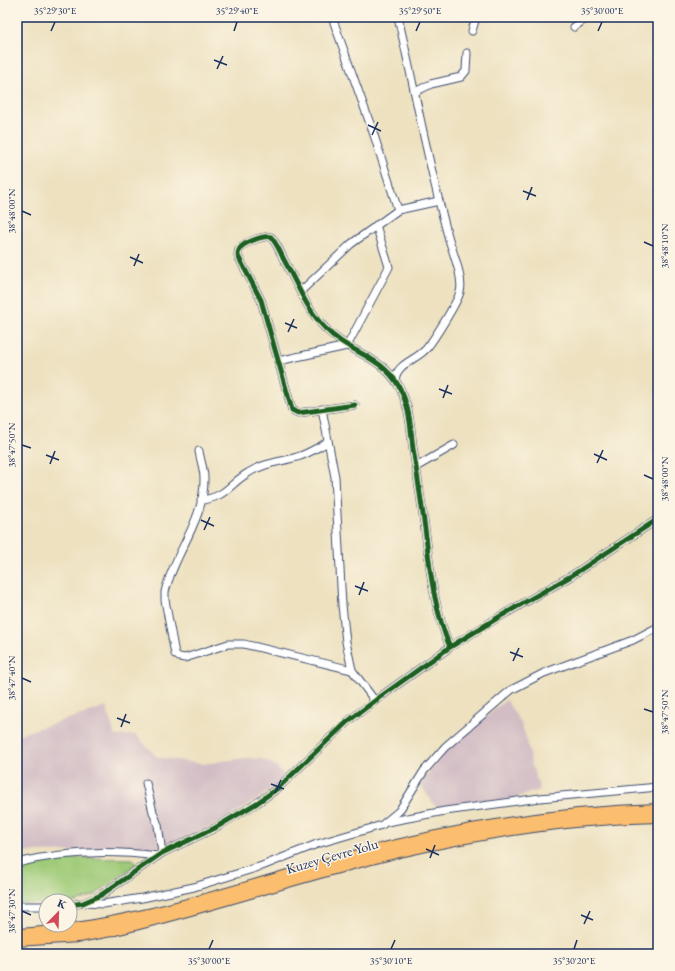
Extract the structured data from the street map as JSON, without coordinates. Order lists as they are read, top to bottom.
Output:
{
  "streets": {
    "highway": ["Kuzey Çevre Yolu"]
  },
  "north": "top right",
  "coordinates": [
    "35°29'30\"E",
    "35°29'40\"E",
    "35°29'50\"E",
    "35°30'00\"E",
    "38°48'00\"N",
    "38°48'10\"N",
    "38°47'50\"N",
    "38°47'40\"N",
    "38°47'30\"N",
    "35°30'10\"E",
    "35°30'20\"E"
  ]
}
